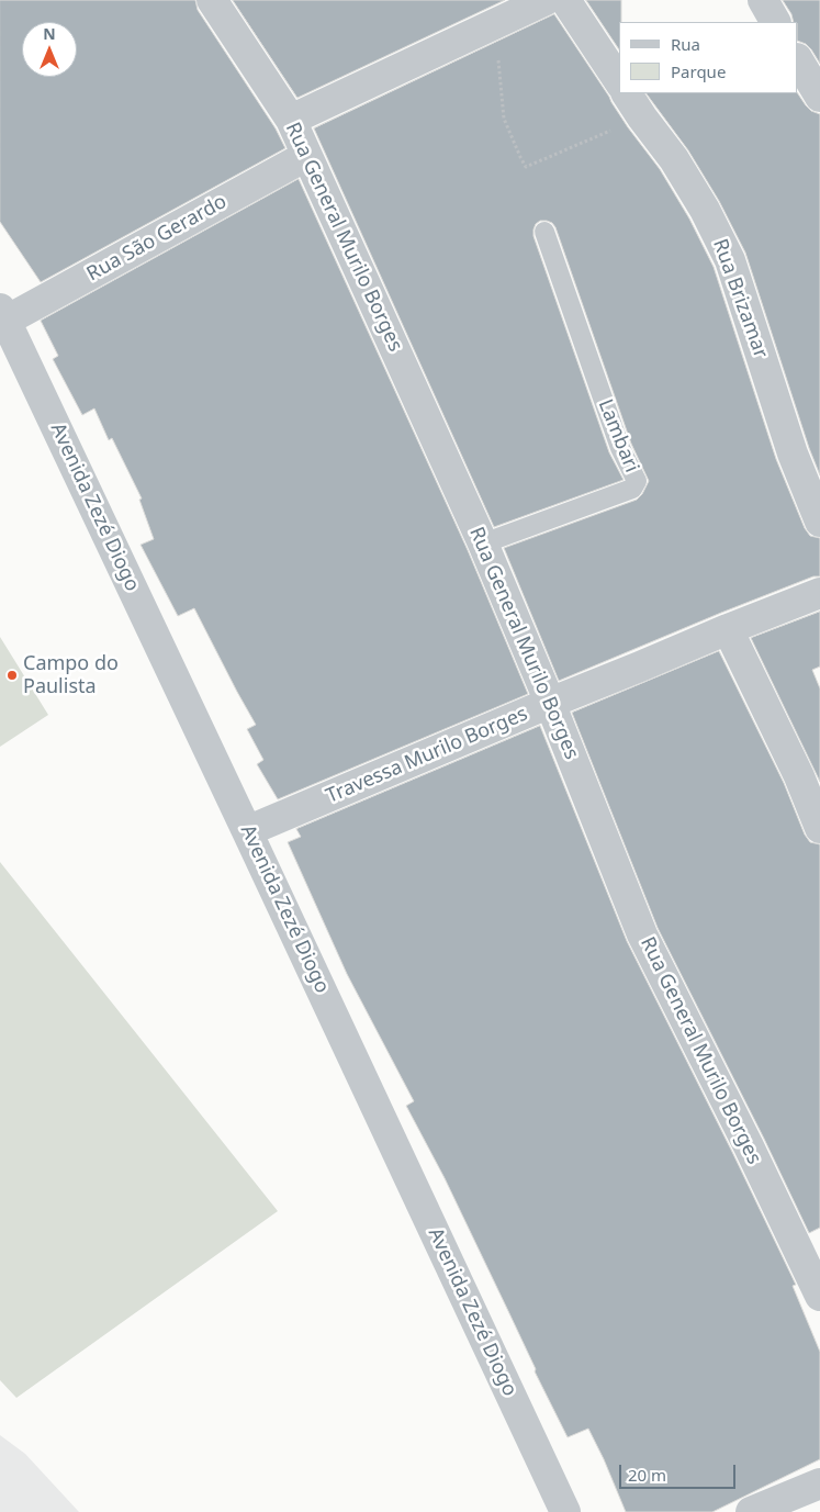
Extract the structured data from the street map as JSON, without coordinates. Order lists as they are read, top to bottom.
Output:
{
  "streets": {
    "street": [
      "Rua General Murilo Borges",
      "Rua São Gerardo",
      "Rua Brizamar",
      "Avenida Zezé Diogo",
      "Travessa Murilo Borges"
    ],
    "lane": ["Lambari"]
  },
  "crossings": [
    ["Rua General Murilo Borges", "Rua São Gerardo"],
    ["Rua General Murilo Borges", "Lambari"],
    ["Rua General Murilo Borges", "Travessa Murilo Borges"],
    ["Rua São Gerardo", "Avenida Zezé Diogo"],
    ["Avenida Zezé Diogo", "Travessa Murilo Borges"]
  ],
  "places": ["Campo do Paulista"],
  "legend": ["Rua", "Parque"],
  "scale_bar": "20 m",
  "north": "top"
}
